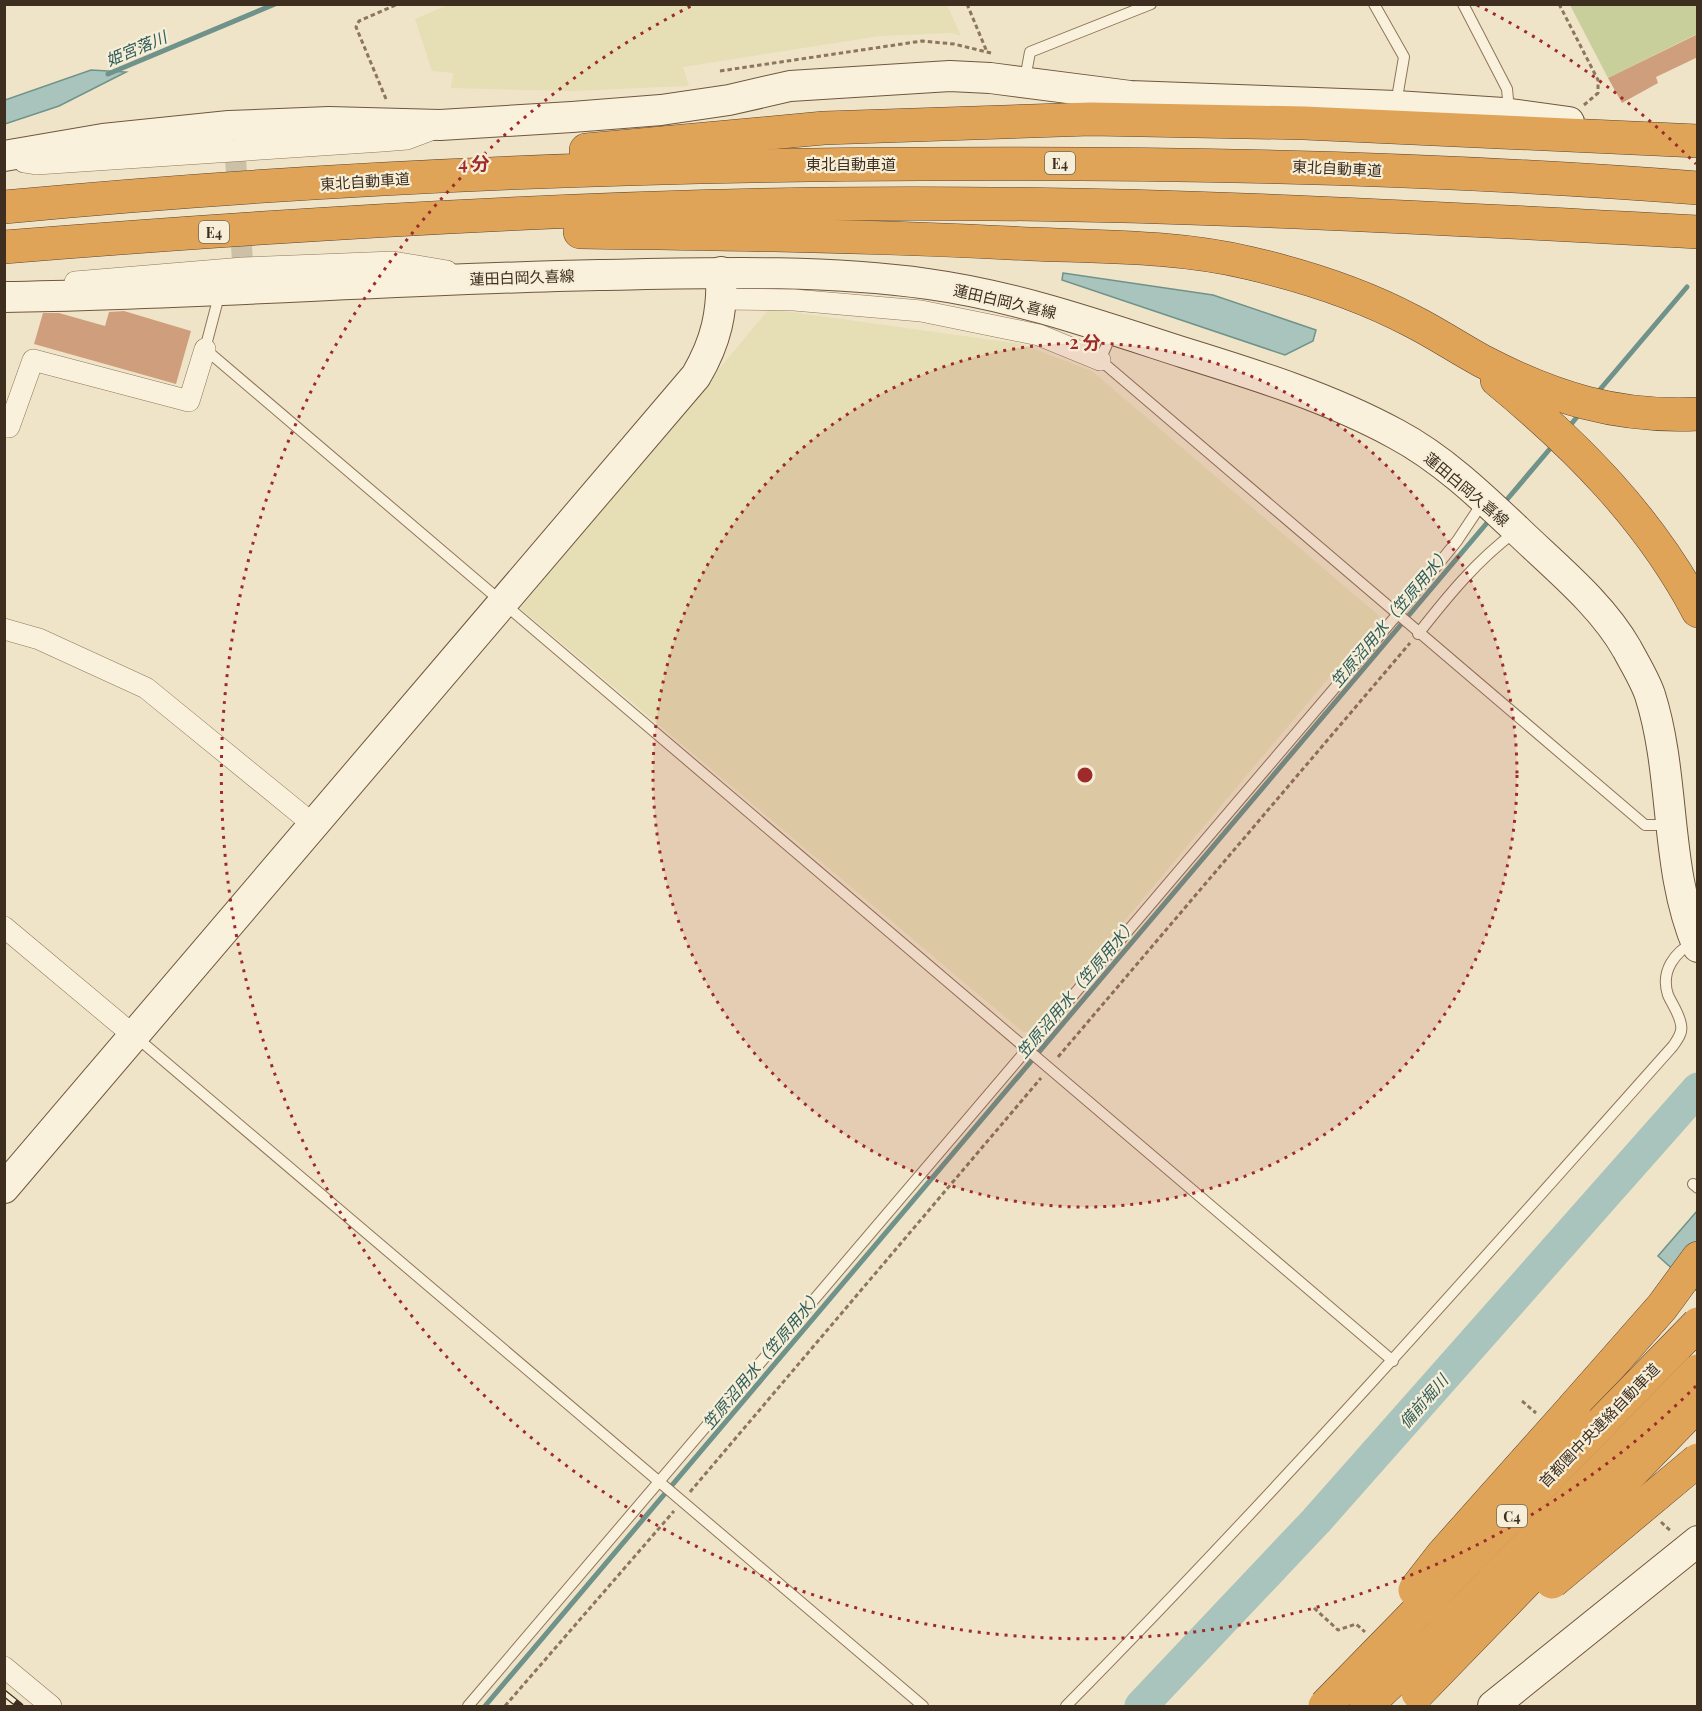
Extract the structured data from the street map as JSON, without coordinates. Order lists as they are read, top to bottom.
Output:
{
  "streets": {
    "highway": [
      "E4",
      "東北自動車道",
      "首都圏中央連絡自動車道",
      "C4"
    ],
    "street": ["蓮田白岡久喜線"]
  },
  "water": ["姫宮落川", "笠原沼用水（笠原用水）", "備前堀川"],
  "rings": ["4 分", "2 分"]
}
